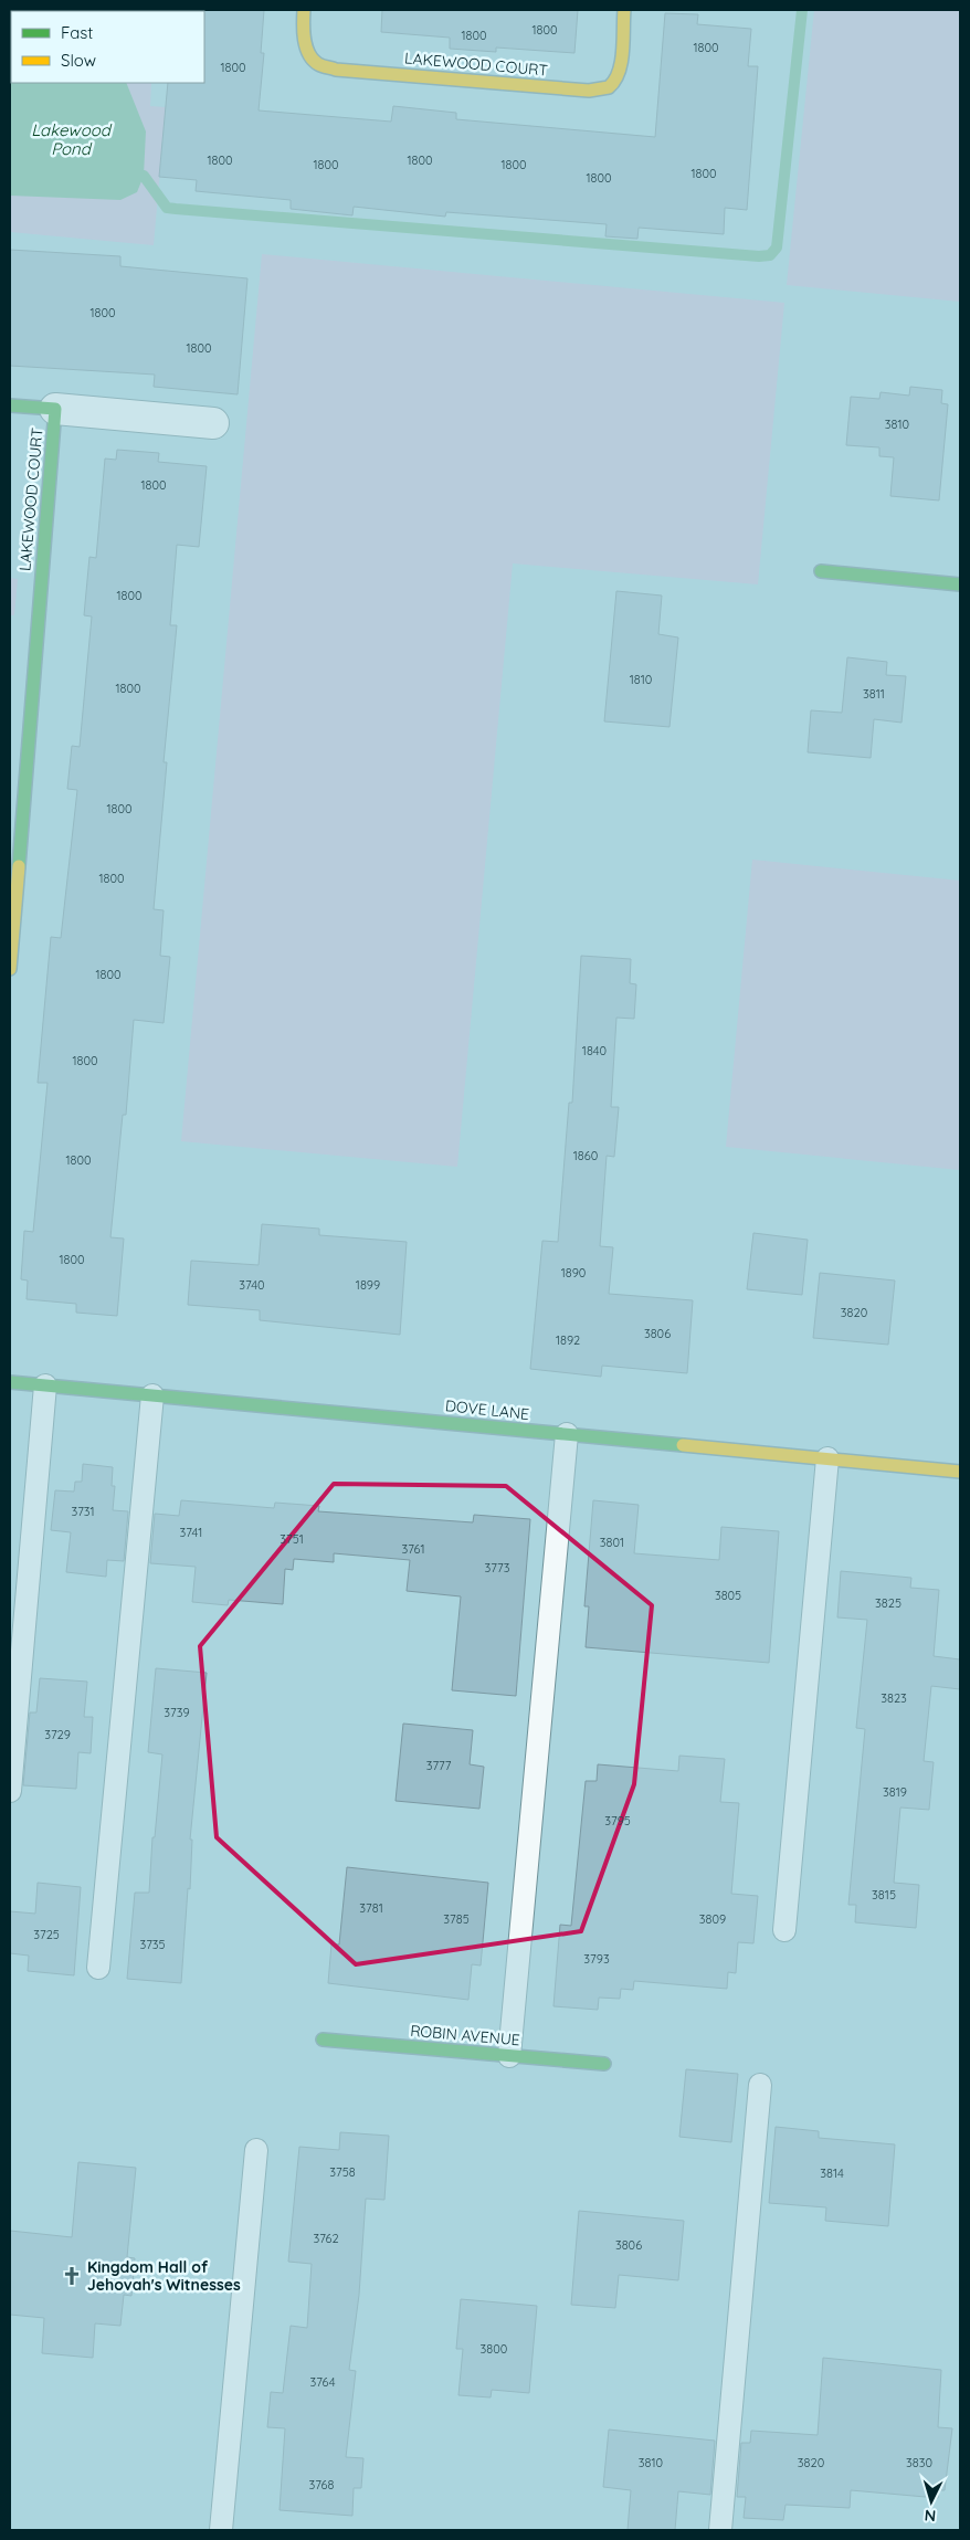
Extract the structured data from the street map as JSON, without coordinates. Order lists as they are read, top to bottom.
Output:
{
  "streets": {
    "street": ["LAKEWOOD COURT", "DOVE LANE", "ROBIN AVENUE"]
  },
  "water": ["Lakewood Pond"],
  "places": {
    "church": ["Kingdom Hall of Jehovah's Witnesses"]
  },
  "house_numbers": [
    "1800",
    "1800",
    "1800",
    "1800",
    "1800",
    "1800",
    "1800",
    "1800",
    "1800",
    "1800",
    "1800",
    "1800",
    "3810",
    "1800",
    "1800",
    "1810",
    "1800",
    "3811",
    "1800",
    "1800",
    "1800",
    "1840",
    "1800",
    "1860",
    "1800",
    "1800",
    "1890",
    "3740",
    "1899",
    "3820",
    "3806",
    "1892",
    "3731",
    "3741",
    "3751",
    "3801",
    "3761",
    "3773",
    "3805",
    "3825",
    "3823",
    "3739",
    "3729",
    "3777",
    "3819",
    "3795",
    "3815",
    "3781",
    "3785",
    "3809",
    "3725",
    "3735",
    "3793",
    "3758",
    "3814",
    "3762",
    "3806",
    "3800",
    "3764",
    "3810",
    "3820",
    "3830",
    "3768"
  ],
  "legend": ["Fast", "Slow"],
  "north": "bottom"
}
